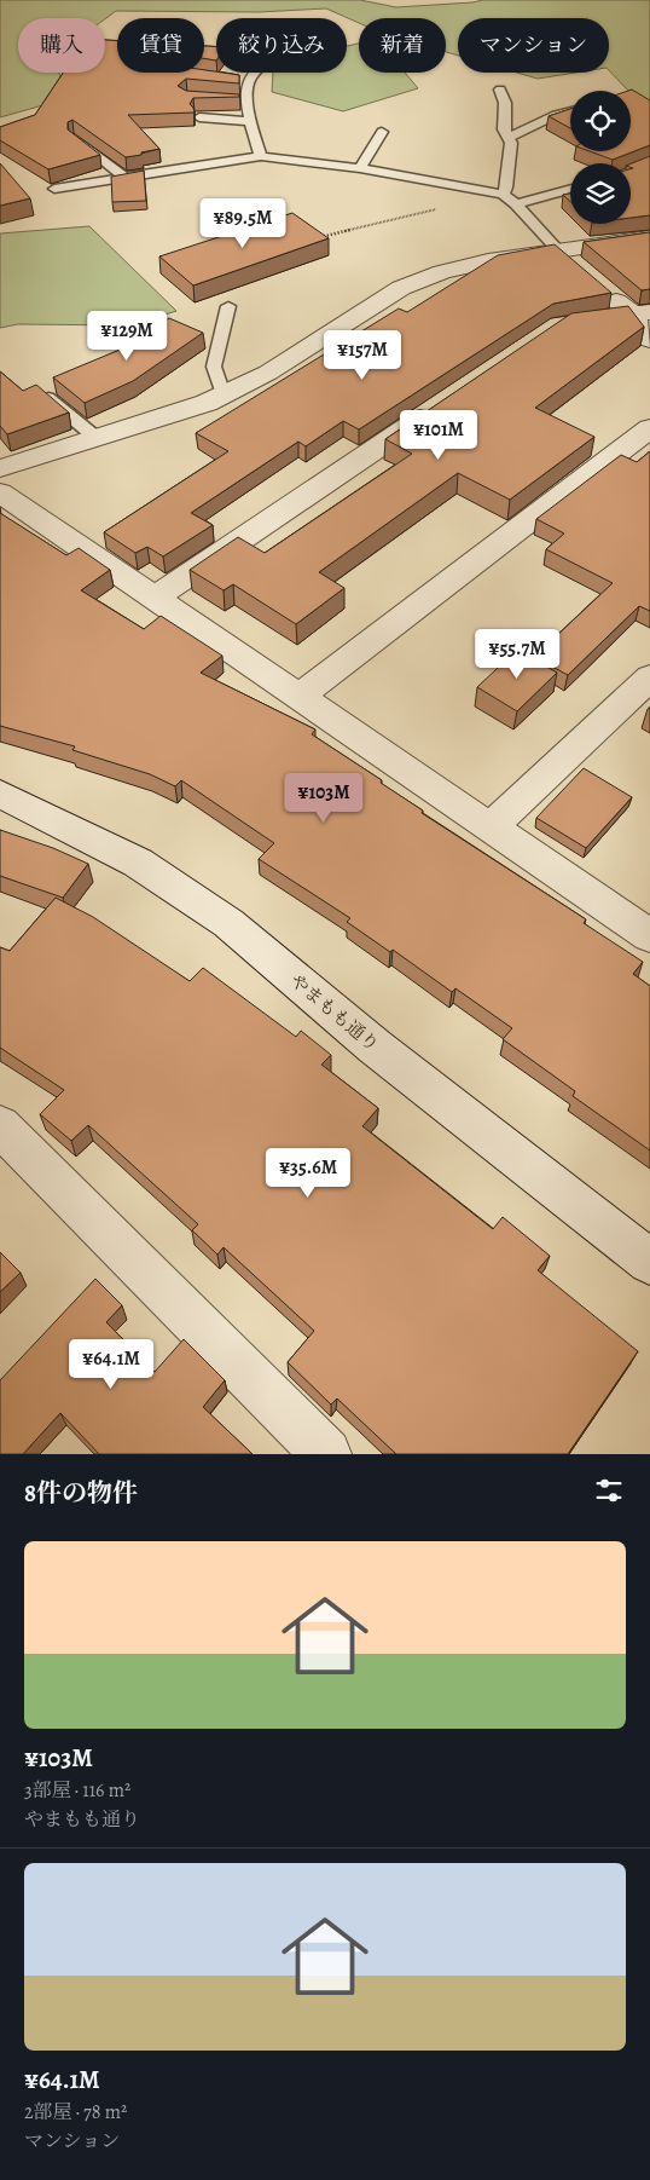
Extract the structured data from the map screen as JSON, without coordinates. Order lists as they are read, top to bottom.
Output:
{
  "streets": {
    "street": ["やまもも通り"]
  },
  "page": {
    "chip": [
      "購入",
      "賃貸",
      "絞り込み",
      "新着",
      "マンション"
    ],
    "price": [
      "¥89.5M",
      "¥129M",
      "¥157M",
      "¥101M",
      "¥55.7M",
      "¥103M",
      "¥35.6M",
      "¥64.1M"
    ],
    "heading": "8件の物件",
    "list": [
      {
        "name": "¥103M",
        "note": "3部屋 · 116 m² · やまもも通り"
      },
      {
        "name": "¥64.1M",
        "note": "2部屋 · 78 m² · マンション"
      }
    ]
  }
}
